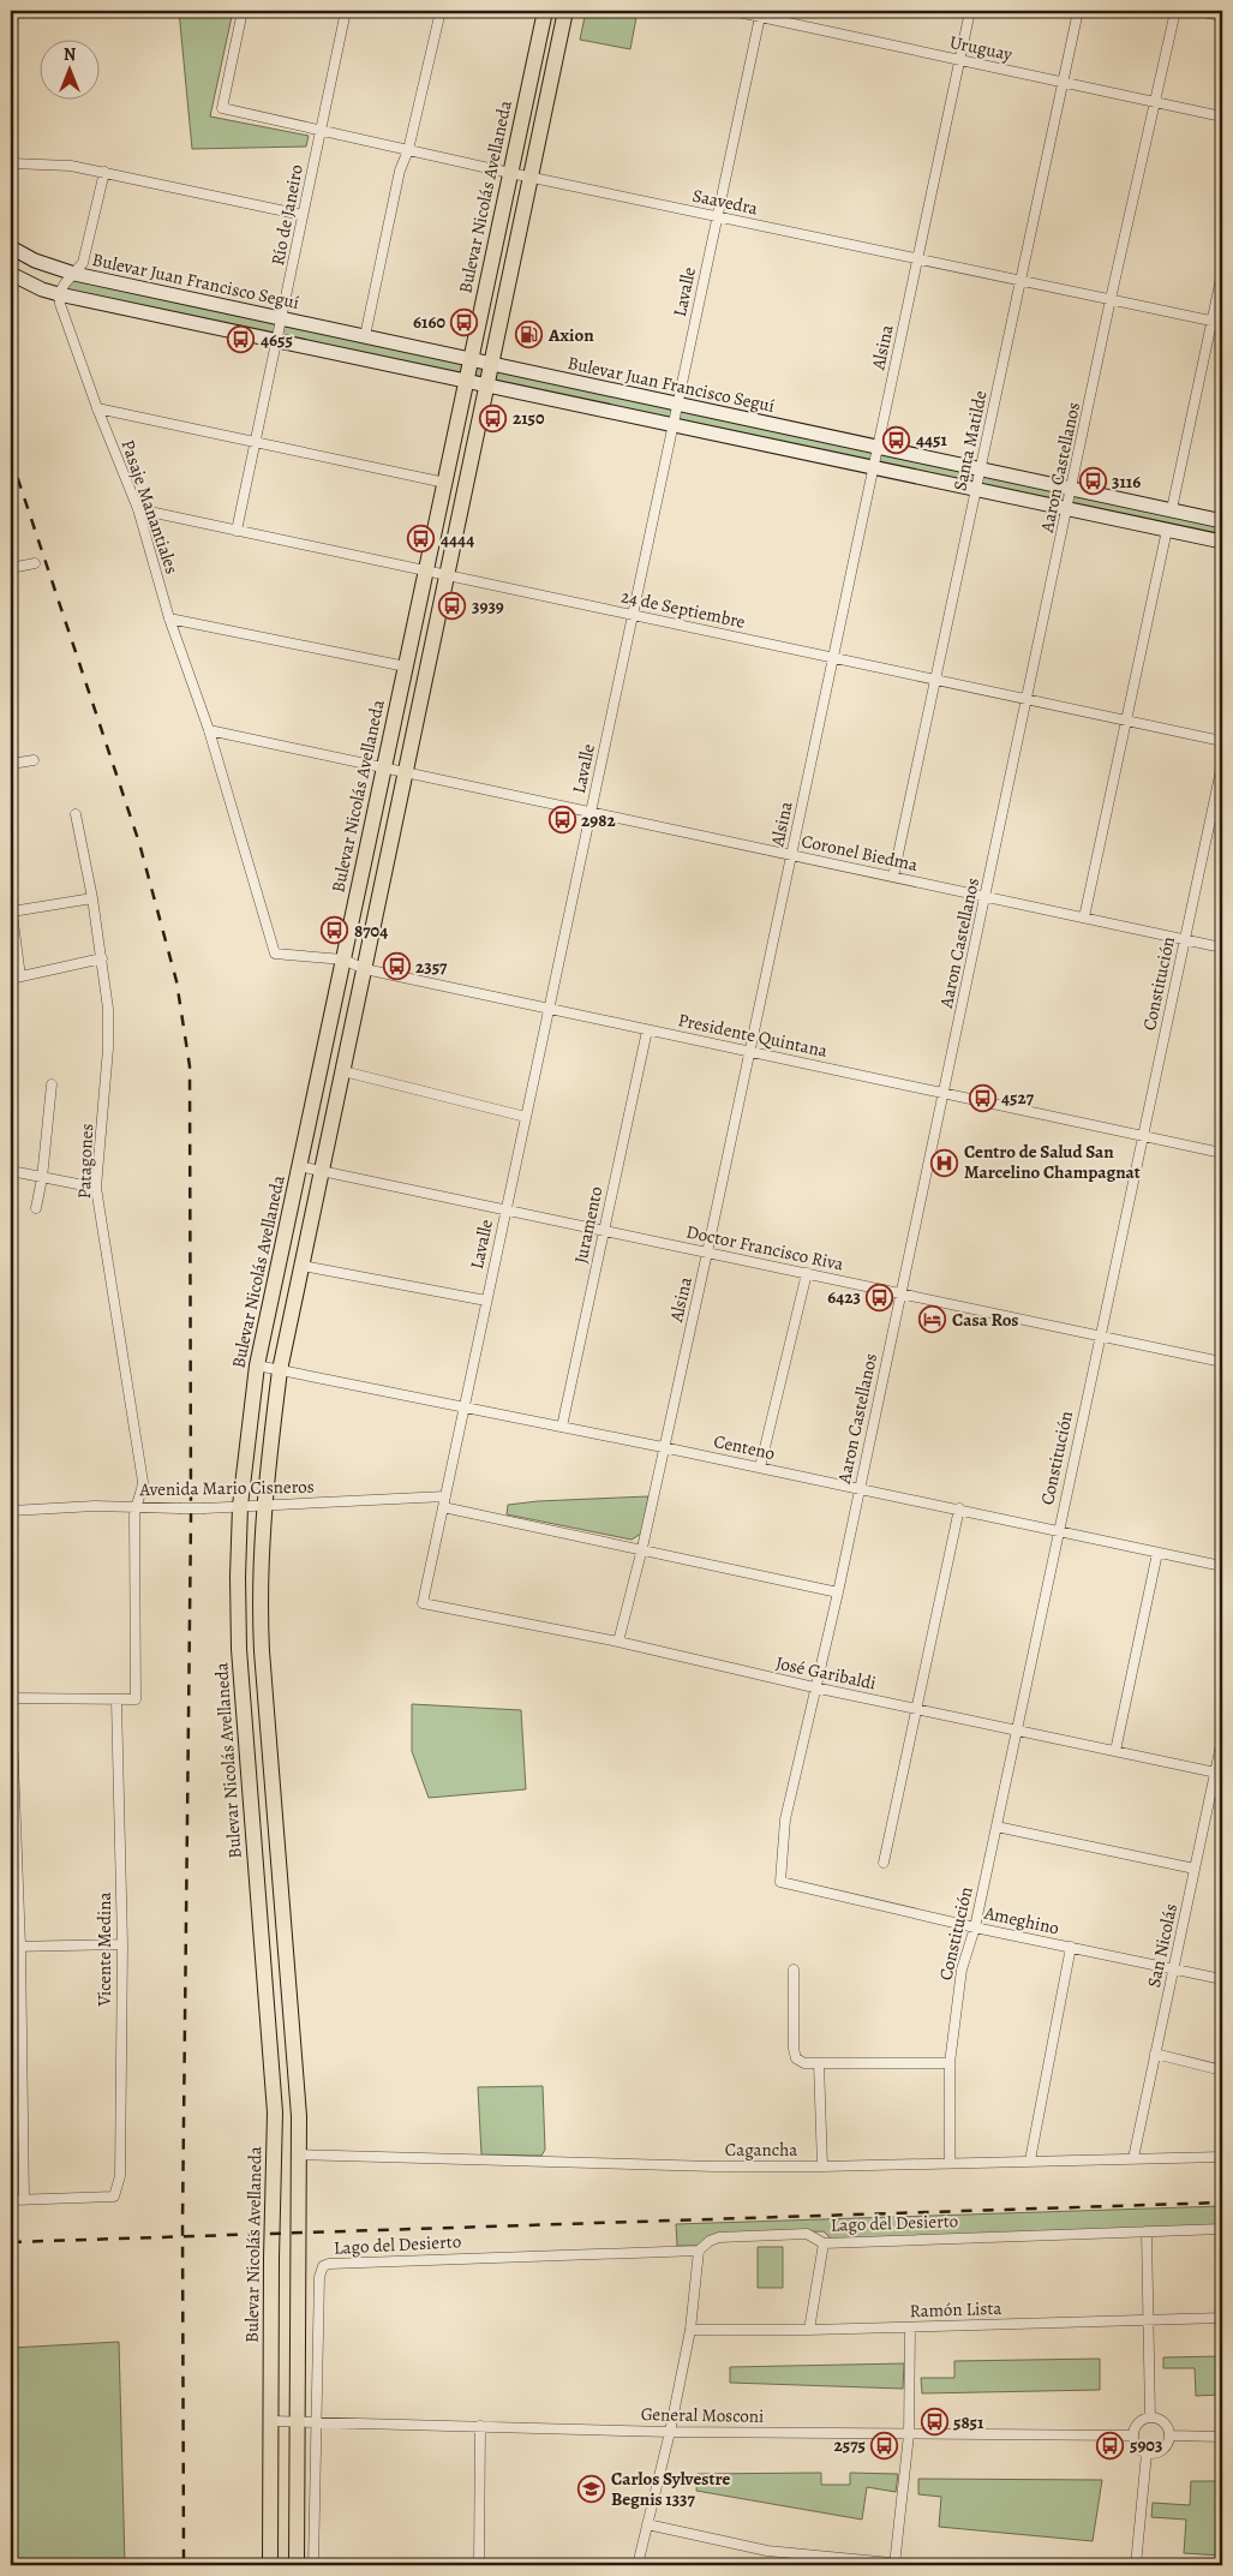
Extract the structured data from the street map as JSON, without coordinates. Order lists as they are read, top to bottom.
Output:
{
  "streets": {
    "main road": ["Bulevar Nicolás Avellaneda", "Bulevar Juan Francisco Seguí"],
    "street": [
      "Uruguay",
      "Saavedra",
      "Río de Janeiro",
      "Lavalle",
      "Alsina",
      "Santa Matilde",
      "Aaron Castellanos",
      "Pasaje Manantiales",
      "24 de Septiembre",
      "Coronel Biedma",
      "Constitución",
      "Presidente Quintana",
      "Patagones",
      "Juramento",
      "Doctor Francisco Riva",
      "Centeno",
      "Avenida Mario Cisneros",
      "José Garibaldi",
      "Ameghino",
      "San Nicolás",
      "Vicente Medina",
      "Cagancha",
      "Lago del Desierto",
      "Ramón Lista",
      "General Mosconi"
    ]
  },
  "crossings": [
    ["Uruguay", "Lavalle"],
    ["Uruguay", "Alsina"],
    ["Uruguay", "Santa Matilde"],
    ["Uruguay", "Aaron Castellanos"],
    ["Bulevar Nicolás Avellaneda", "Saavedra"],
    ["Bulevar Nicolás Avellaneda", "Bulevar Juan Francisco Seguí"],
    ["Bulevar Nicolás Avellaneda", "24 de Septiembre"],
    ["Bulevar Nicolás Avellaneda", "Coronel Biedma"],
    ["Bulevar Nicolás Avellaneda", "Presidente Quintana"],
    ["Bulevar Nicolás Avellaneda", "Doctor Francisco Riva"],
    ["Bulevar Nicolás Avellaneda", "Centeno"],
    ["Bulevar Nicolás Avellaneda", "Avenida Mario Cisneros"],
    ["Bulevar Nicolás Avellaneda", "General Mosconi"],
    ["Saavedra", "Río de Janeiro"],
    ["Saavedra", "Lavalle"],
    ["Saavedra", "Alsina"],
    ["Saavedra", "Santa Matilde"],
    ["Saavedra", "Aaron Castellanos"],
    ["Río de Janeiro", "Bulevar Juan Francisco Seguí"],
    ["Río de Janeiro", "24 de Septiembre"],
    ["Bulevar Juan Francisco Seguí", "Lavalle"],
    ["Bulevar Juan Francisco Seguí", "Alsina"],
    ["Bulevar Juan Francisco Seguí", "Santa Matilde"],
    ["Bulevar Juan Francisco Seguí", "Aaron Castellanos"],
    ["Lavalle", "24 de Septiembre"],
    ["Lavalle", "Coronel Biedma"],
    ["Lavalle", "Presidente Quintana"],
    ["Lavalle", "Doctor Francisco Riva"],
    ["Lavalle", "Centeno"],
    ["Lavalle", "Avenida Mario Cisneros"],
    ["Lavalle", "José Garibaldi"],
    ["Alsina", "24 de Septiembre"],
    ["Alsina", "Coronel Biedma"],
    ["Alsina", "Presidente Quintana"],
    ["Alsina", "Doctor Francisco Riva"],
    ["Alsina", "Centeno"],
    ["Alsina", "José Garibaldi"],
    ["Santa Matilde", "24 de Septiembre"],
    ["Santa Matilde", "Coronel Biedma"],
    ["Aaron Castellanos", "24 de Septiembre"],
    ["Aaron Castellanos", "Coronel Biedma"],
    ["Aaron Castellanos", "Presidente Quintana"],
    ["Aaron Castellanos", "Doctor Francisco Riva"],
    ["Aaron Castellanos", "Centeno"],
    ["Aaron Castellanos", "José Garibaldi"],
    ["Aaron Castellanos", "Ameghino"],
    ["Pasaje Manantiales", "24 de Septiembre"],
    ["Pasaje Manantiales", "Coronel Biedma"],
    ["Pasaje Manantiales", "Presidente Quintana"],
    ["Coronel Biedma", "Constitución"],
    ["Constitución", "Presidente Quintana"],
    ["Constitución", "Doctor Francisco Riva"],
    ["Constitución", "Centeno"],
    ["Constitución", "José Garibaldi"],
    ["Constitución", "Ameghino"],
    ["Constitución", "Cagancha"],
    ["Presidente Quintana", "Juramento"],
    ["Patagones", "Avenida Mario Cisneros"],
    ["Juramento", "Doctor Francisco Riva"],
    ["Juramento", "Centeno"],
    ["José Garibaldi", "San Nicolás"],
    ["Ameghino", "San Nicolás"],
    ["San Nicolás", "Cagancha"],
    ["Lago del Desierto", "General Mosconi"]
  ],
  "places": {
    "bus stop": [
      "6160",
      "4655",
      "2150",
      "4451",
      "3116",
      "4444",
      "3939",
      "2982",
      "8704",
      "2357",
      "4527",
      "6423",
      "5851",
      "2575",
      "5903"
    ],
    "fuel station": ["Axion"],
    "hospital": ["Centro de Salud San Marcelino Champagnat"],
    "hotel": ["Casa Ros"],
    "school or university": ["Carlos Sylvestre Begnis 1337"]
  },
  "north": "top"
}
